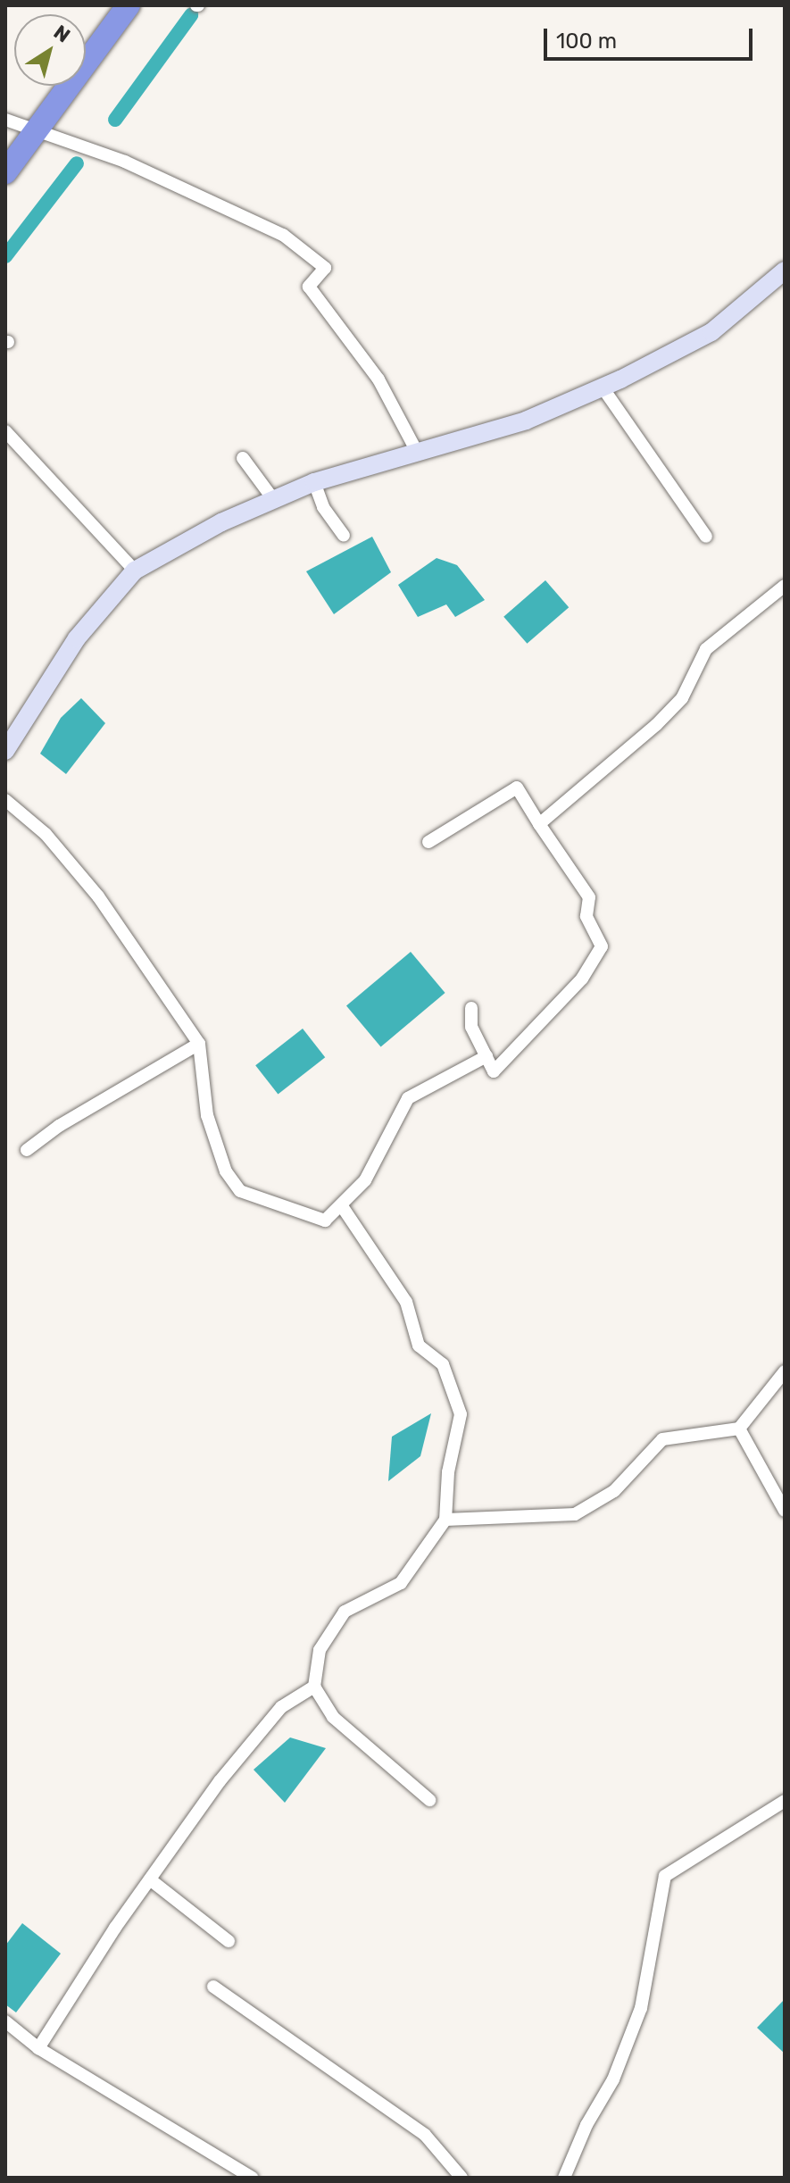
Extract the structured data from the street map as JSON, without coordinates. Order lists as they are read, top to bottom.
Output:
{
  "scale_bar": "100 m",
  "north": "top right"
}
